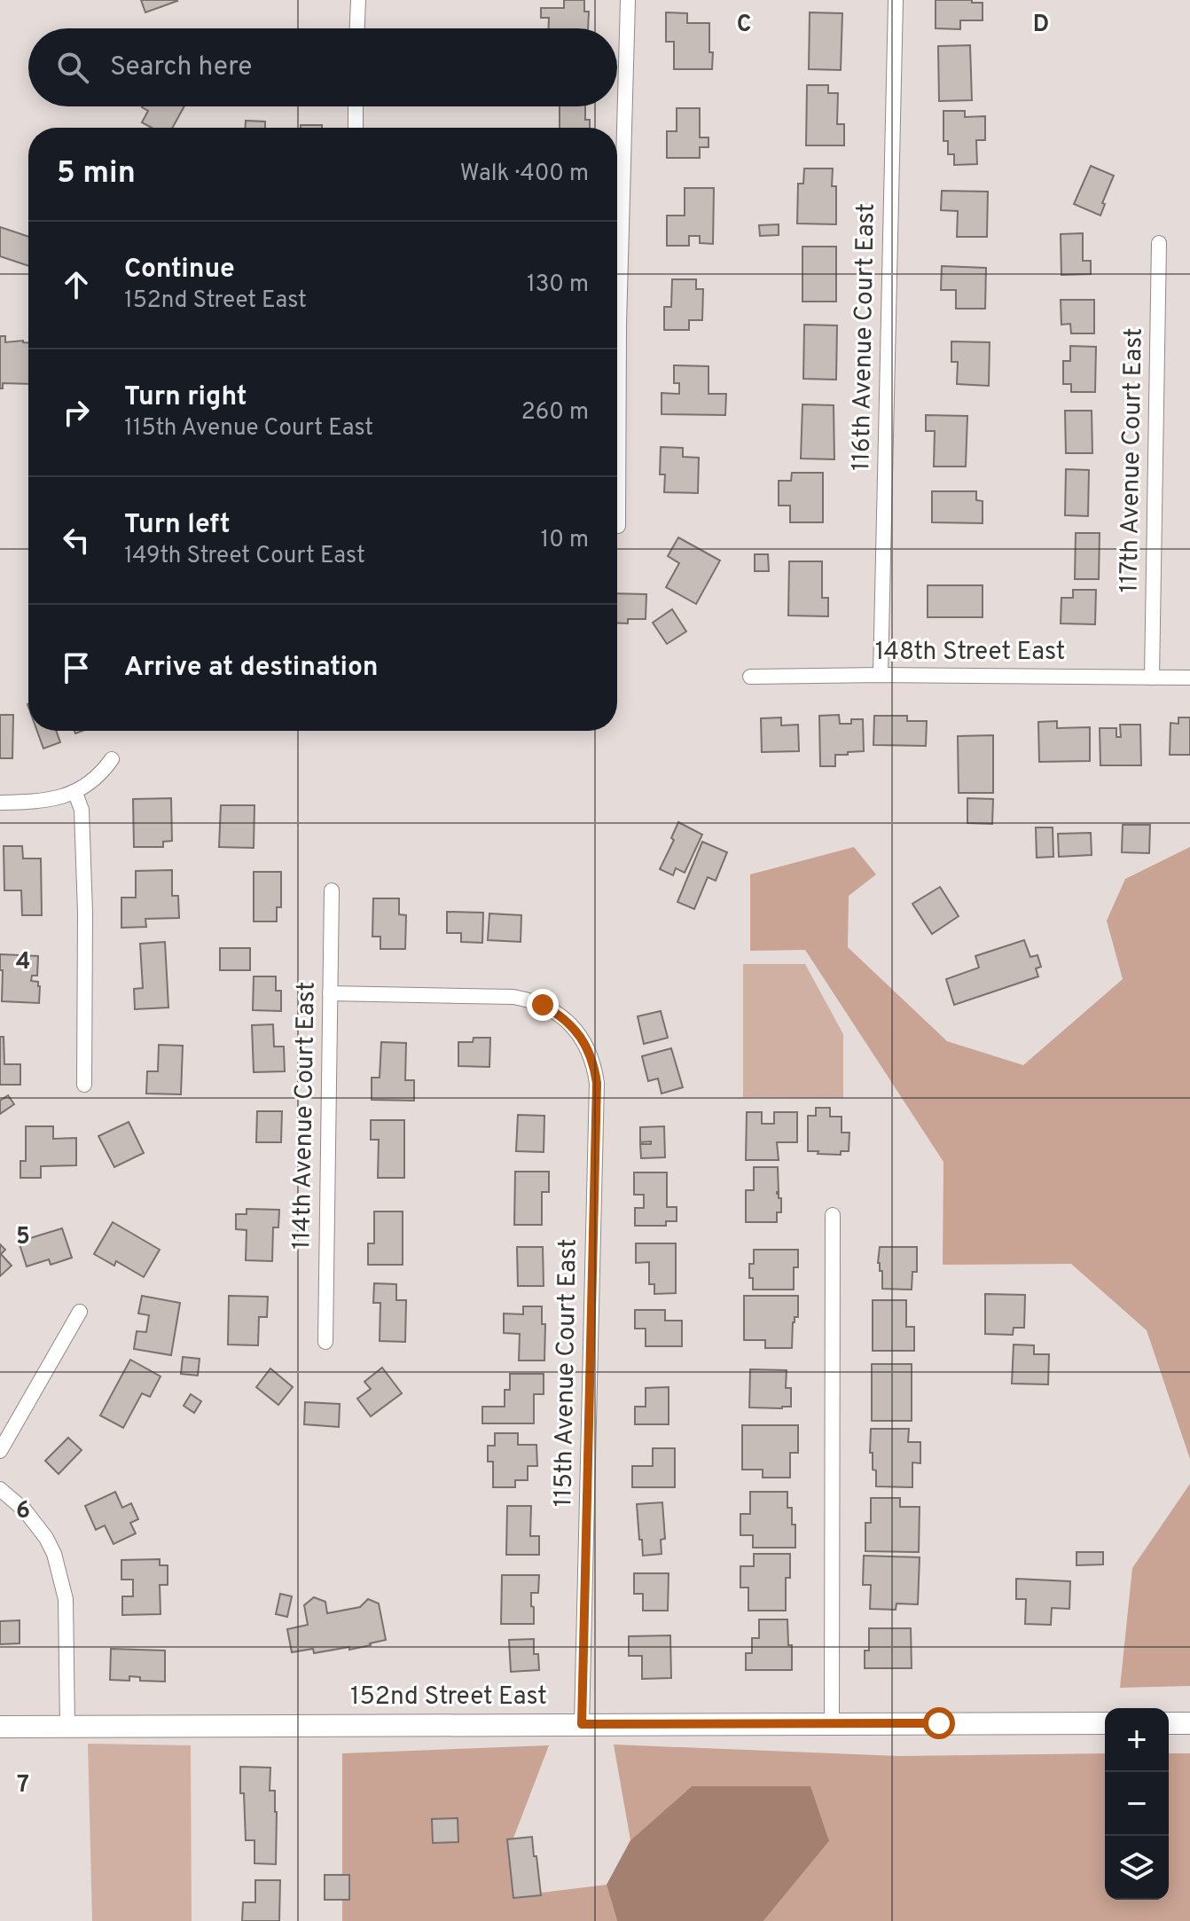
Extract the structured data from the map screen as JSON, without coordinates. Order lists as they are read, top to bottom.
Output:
{
  "streets": {
    "main road": ["152nd Street East"],
    "street": [
      "116th Avenue Court East",
      "117th Avenue Court East",
      "148th Street East",
      "114th Avenue Court East",
      "115th Avenue Court East"
    ]
  },
  "crossings": [
    ["116th Avenue Court East", "148th Street East"],
    ["117th Avenue Court East", "148th Street East"],
    ["114th Avenue Court East", "115th Avenue Court East"],
    ["115th Avenue Court East", "152nd Street East"]
  ],
  "page": {
    "search": "Search here",
    "heading": ["5 min", "Walk · 400 m"],
    "list": [
      ["Continue", "152nd Street East", "130 m"],
      ["Turn right", "115th Avenue Court East", "260 m"],
      ["Turn left", "149th Street Court East", "10 m"],
      "Arrive at destination"
    ],
    "map_buttons": ["+", "−"]
  },
  "grid": {
    "columns": ["C", "D"],
    "rows": [
      "4",
      "5",
      "6",
      "7"
    ]
  }
}
